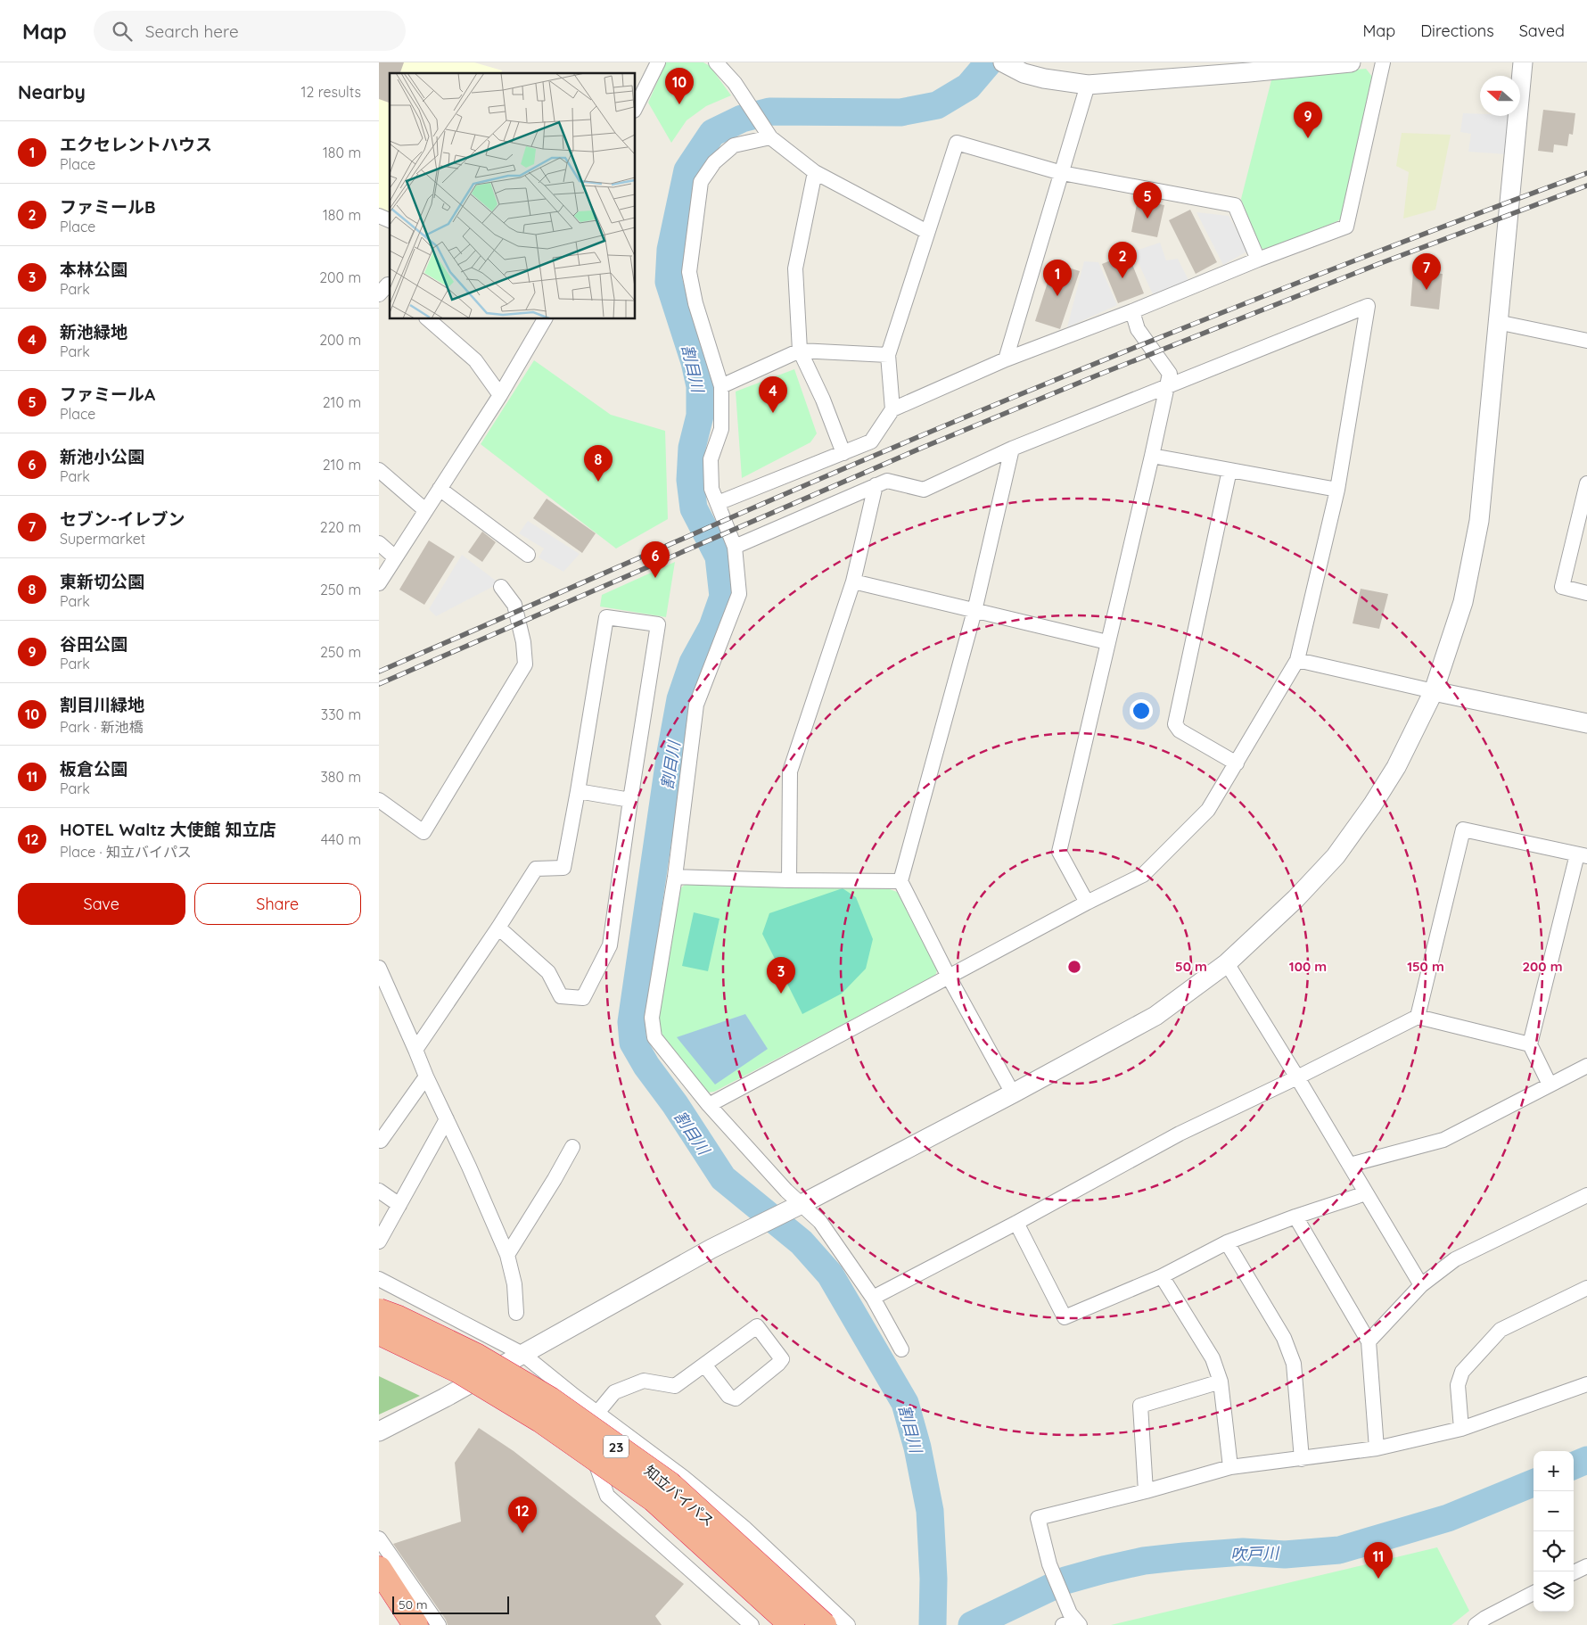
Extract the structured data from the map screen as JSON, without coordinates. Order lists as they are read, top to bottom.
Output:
{
  "streets": {
    "highway": ["23", "知立バイパス"]
  },
  "water": ["割目川", "吹戸川"],
  "scale_bar": "50 m",
  "north": "left",
  "page": {
    "header": "Map",
    "search": "Search here",
    "nav": ["Map", "Directions", "Saved"],
    "heading": ["Nearby", "12 results"],
    "pins": [
      "10",
      "9",
      "5",
      "2",
      "7",
      "1",
      "4",
      "8",
      "6",
      "3",
      "12",
      "11"
    ],
    "list": [
      {
        "mark": "1",
        "name": "エクセレントハウス",
        "note": "Place",
        "value": "180 m"
      },
      {
        "mark": "2",
        "name": "ファミールB",
        "note": "Place",
        "value": "180 m"
      },
      {
        "mark": "3",
        "name": "本林公園",
        "note": "Park",
        "value": "200 m"
      },
      {
        "mark": "4",
        "name": "新池緑地",
        "note": "Park",
        "value": "200 m"
      },
      {
        "mark": "5",
        "name": "ファミールA",
        "note": "Place",
        "value": "210 m"
      },
      {
        "mark": "6",
        "name": "新池小公園",
        "note": "Park",
        "value": "210 m"
      },
      {
        "mark": "7",
        "name": "セブン-イレブン",
        "note": "Supermarket",
        "value": "220 m"
      },
      {
        "mark": "8",
        "name": "東新切公園",
        "note": "Park",
        "value": "250 m"
      },
      {
        "mark": "9",
        "name": "谷田公園",
        "note": "Park",
        "value": "250 m"
      },
      {
        "mark": "10",
        "name": "割目川緑地",
        "note": "Park · 新池橋",
        "value": "330 m"
      },
      {
        "mark": "11",
        "name": "板倉公園",
        "note": "Park",
        "value": "380 m"
      },
      {
        "mark": "12",
        "name": "HOTEL Waltz 大使館 知立店",
        "note": "Place · 知立バイパス",
        "value": "440 m"
      }
    ],
    "buttons": ["Save", "Share"],
    "map_buttons": ["+", "−"],
    "scale": "50 m"
  },
  "rings": [
    "50 m",
    "100 m",
    "150 m",
    "200 m"
  ]
}
